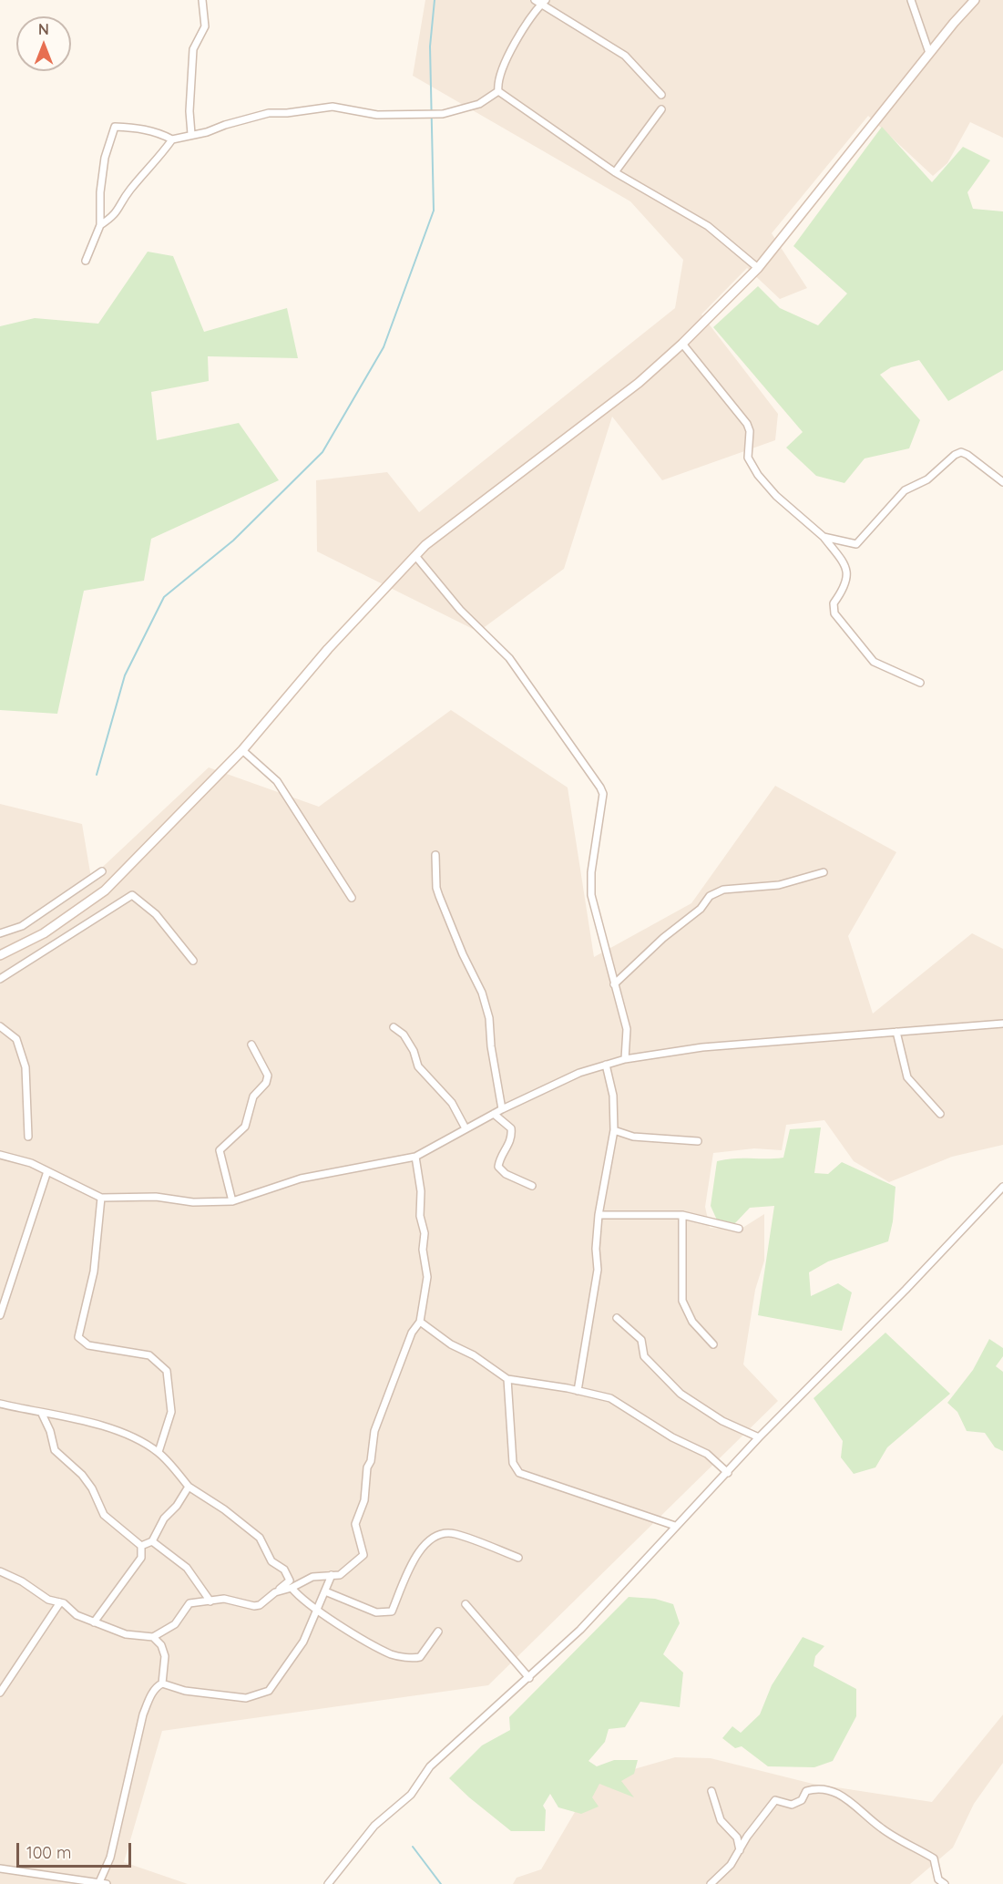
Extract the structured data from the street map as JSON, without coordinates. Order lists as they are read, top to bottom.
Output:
{
  "scale_bar": "100 m",
  "north": "top"
}
